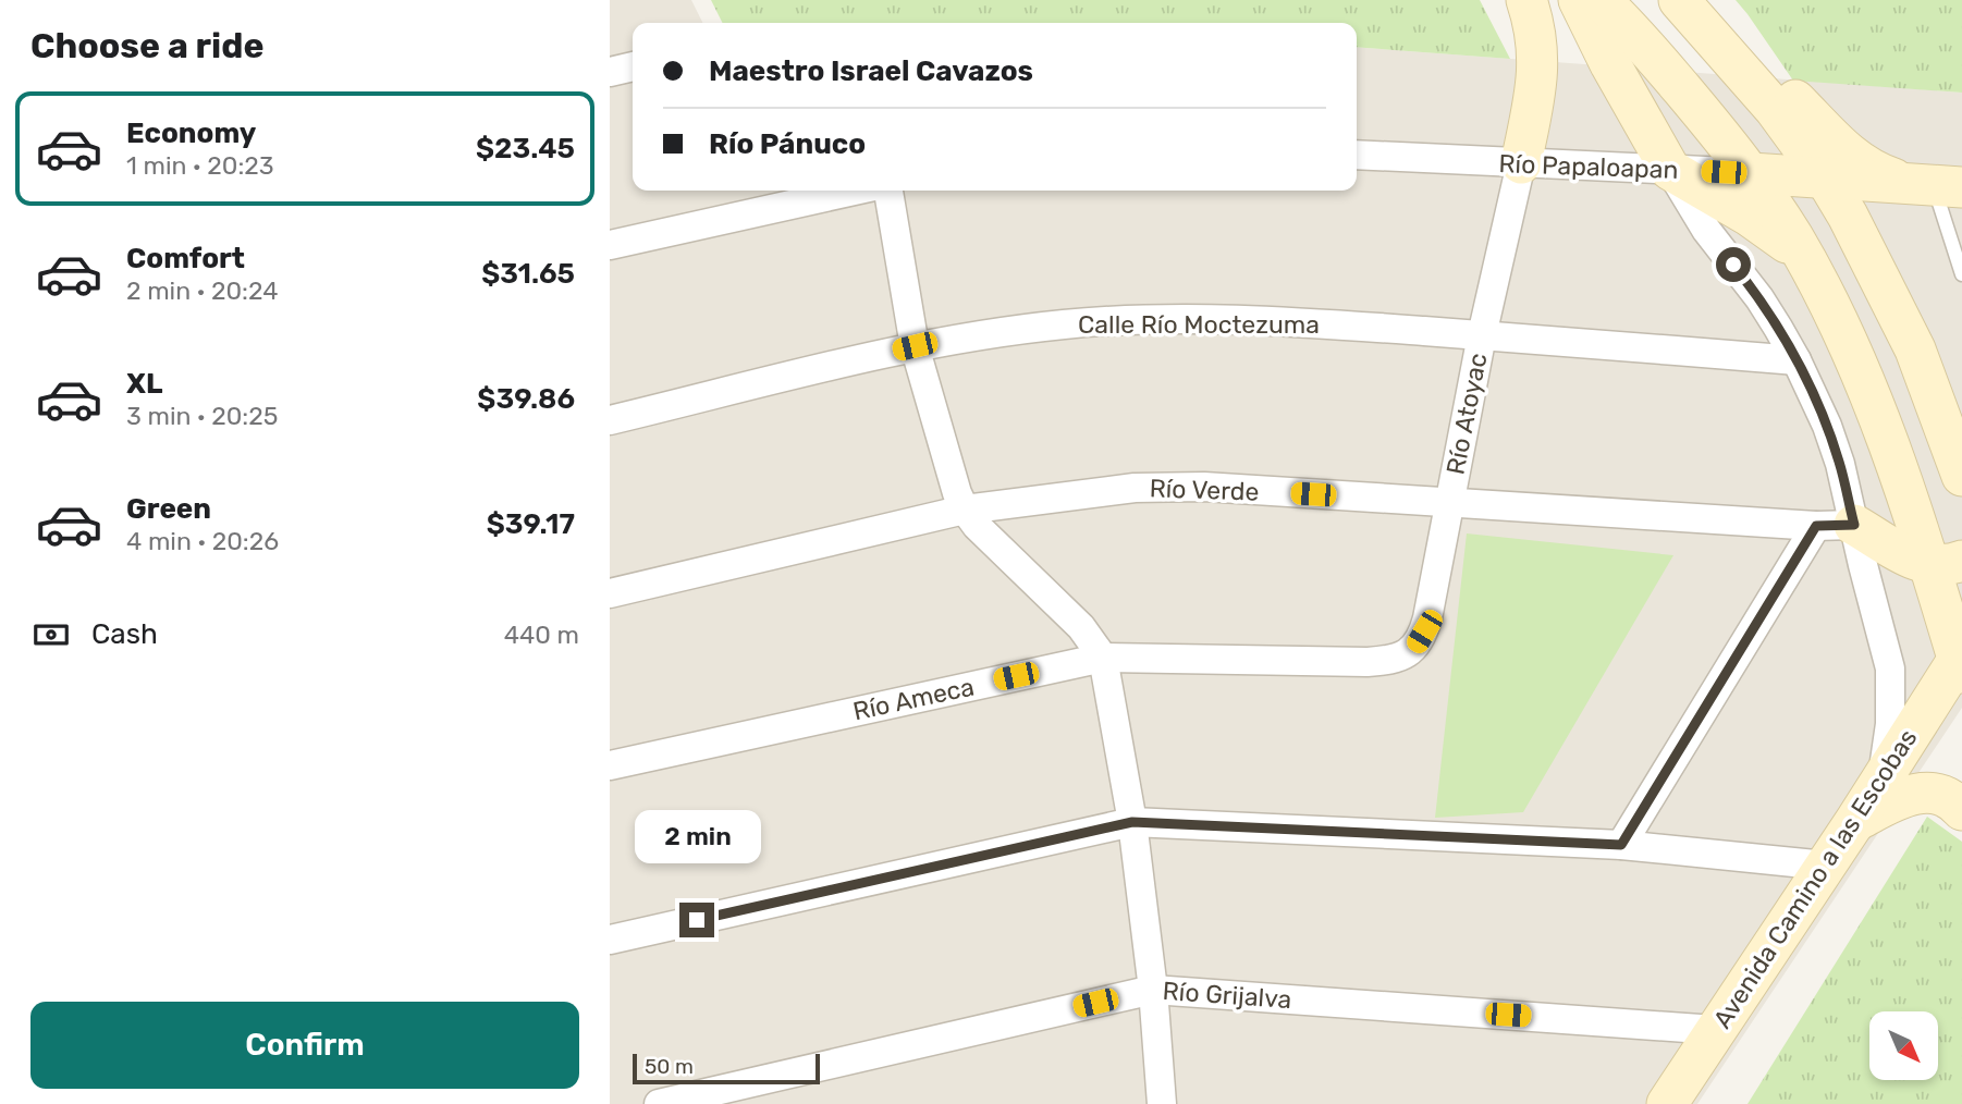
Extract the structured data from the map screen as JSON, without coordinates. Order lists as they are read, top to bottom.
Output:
{
  "streets": {
    "main road": ["Río Papaloapan", "Avenida Camino a las Escobas"],
    "street": [
      "Calle Río Moctezuma",
      "Río Atoyac",
      "Río Verde",
      "Río Ameca",
      "Río Grijalva"
    ]
  },
  "crossings": [
    ["Río Papaloapan", "Río Atoyac"],
    ["Calle Río Moctezuma", "Río Atoyac"],
    ["Río Atoyac", "Río Verde"],
    ["Río Atoyac", "Río Ameca"],
    ["Avenida Camino a las Escobas", "Río Grijalva"]
  ],
  "scale_bar": "50 m",
  "north": "bottom right",
  "page": {
    "heading": "Choose a ride",
    "banner": ["Maestro Israel Cavazos", "Río Pánuco"],
    "list": [
      {
        "name": "Economy",
        "note": "1 min · 20:23",
        "value": "$23.45"
      },
      {
        "name": "Comfort",
        "note": "2 min · 20:24",
        "value": "$31.65"
      },
      {
        "name": "XL",
        "note": "3 min · 20:25",
        "value": "$39.86"
      },
      {
        "name": "Green",
        "note": "4 min · 20:26",
        "value": "$39.17"
      }
    ],
    "pay": ["Cash", "440 m"],
    "bubble": "2 min",
    "buttons": "Confirm",
    "scale": "50 m"
  }
}
